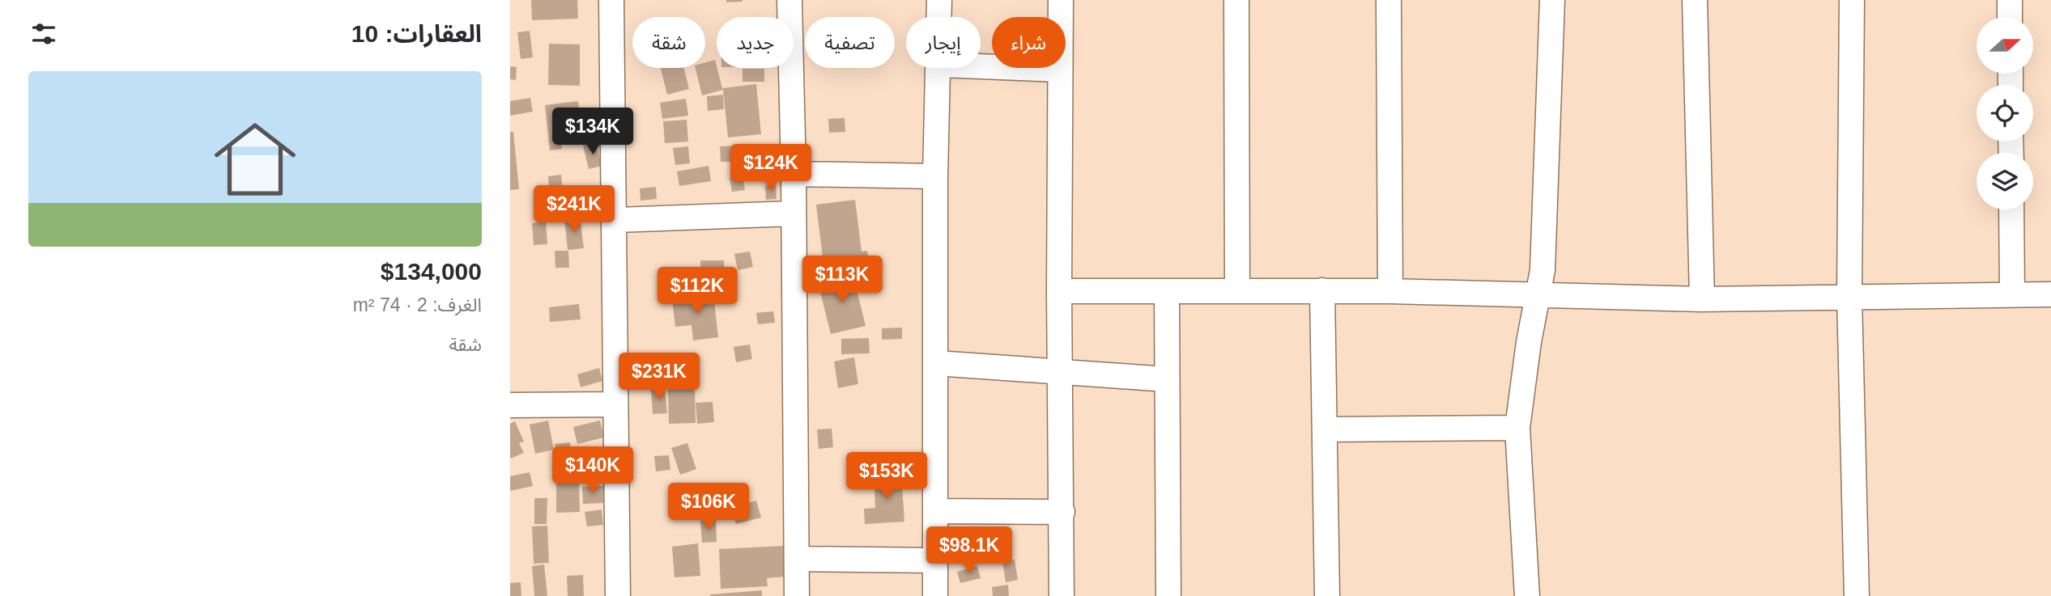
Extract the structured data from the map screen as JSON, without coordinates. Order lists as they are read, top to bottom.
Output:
{
  "north": "right",
  "page": {
    "heading": "العقارات: 10",
    "chip": [
      "شراء",
      "إيجار",
      "تصفية",
      "جديد",
      "شقة"
    ],
    "list": [
      {
        "name": "$134,000",
        "note": "الغرف: 2 · 74 m² · شقة"
      }
    ],
    "price": [
      "$134K",
      "$124K",
      "$241K",
      "$113K",
      "$112K",
      "$231K",
      "$140K",
      "$153K",
      "$106K",
      "$98.1K"
    ]
  }
}
